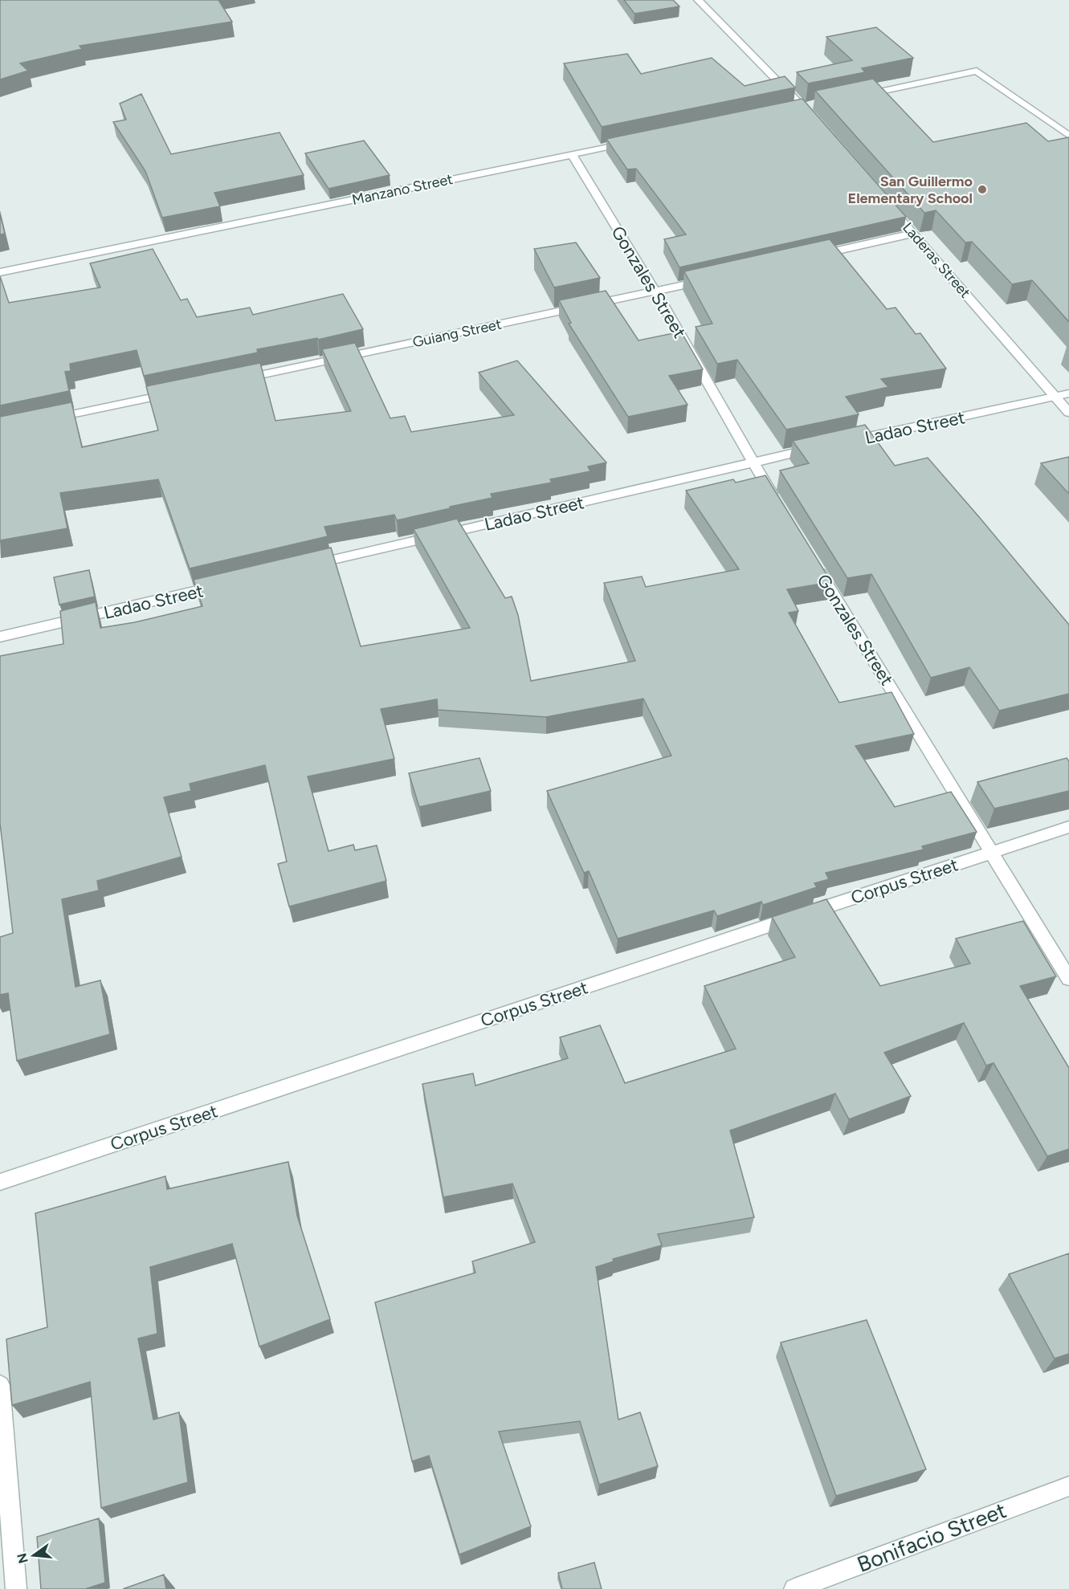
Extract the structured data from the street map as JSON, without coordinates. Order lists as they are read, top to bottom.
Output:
{
  "streets": {
    "street": [
      "Manzano Street",
      "Laderas Street",
      "Gonzales Street",
      "Guiang Street",
      "Ladao Street",
      "Corpus Street",
      "Bonifacio Street"
    ]
  },
  "crossings": [
    ["Manzano Street", "Gonzales Street"],
    ["Laderas Street", "Ladao Street"],
    ["Gonzales Street", "Guiang Street"],
    ["Gonzales Street", "Ladao Street"],
    ["Gonzales Street", "Corpus Street"]
  ],
  "places": ["San Guillermo Elementary School"],
  "north": "left"
}
